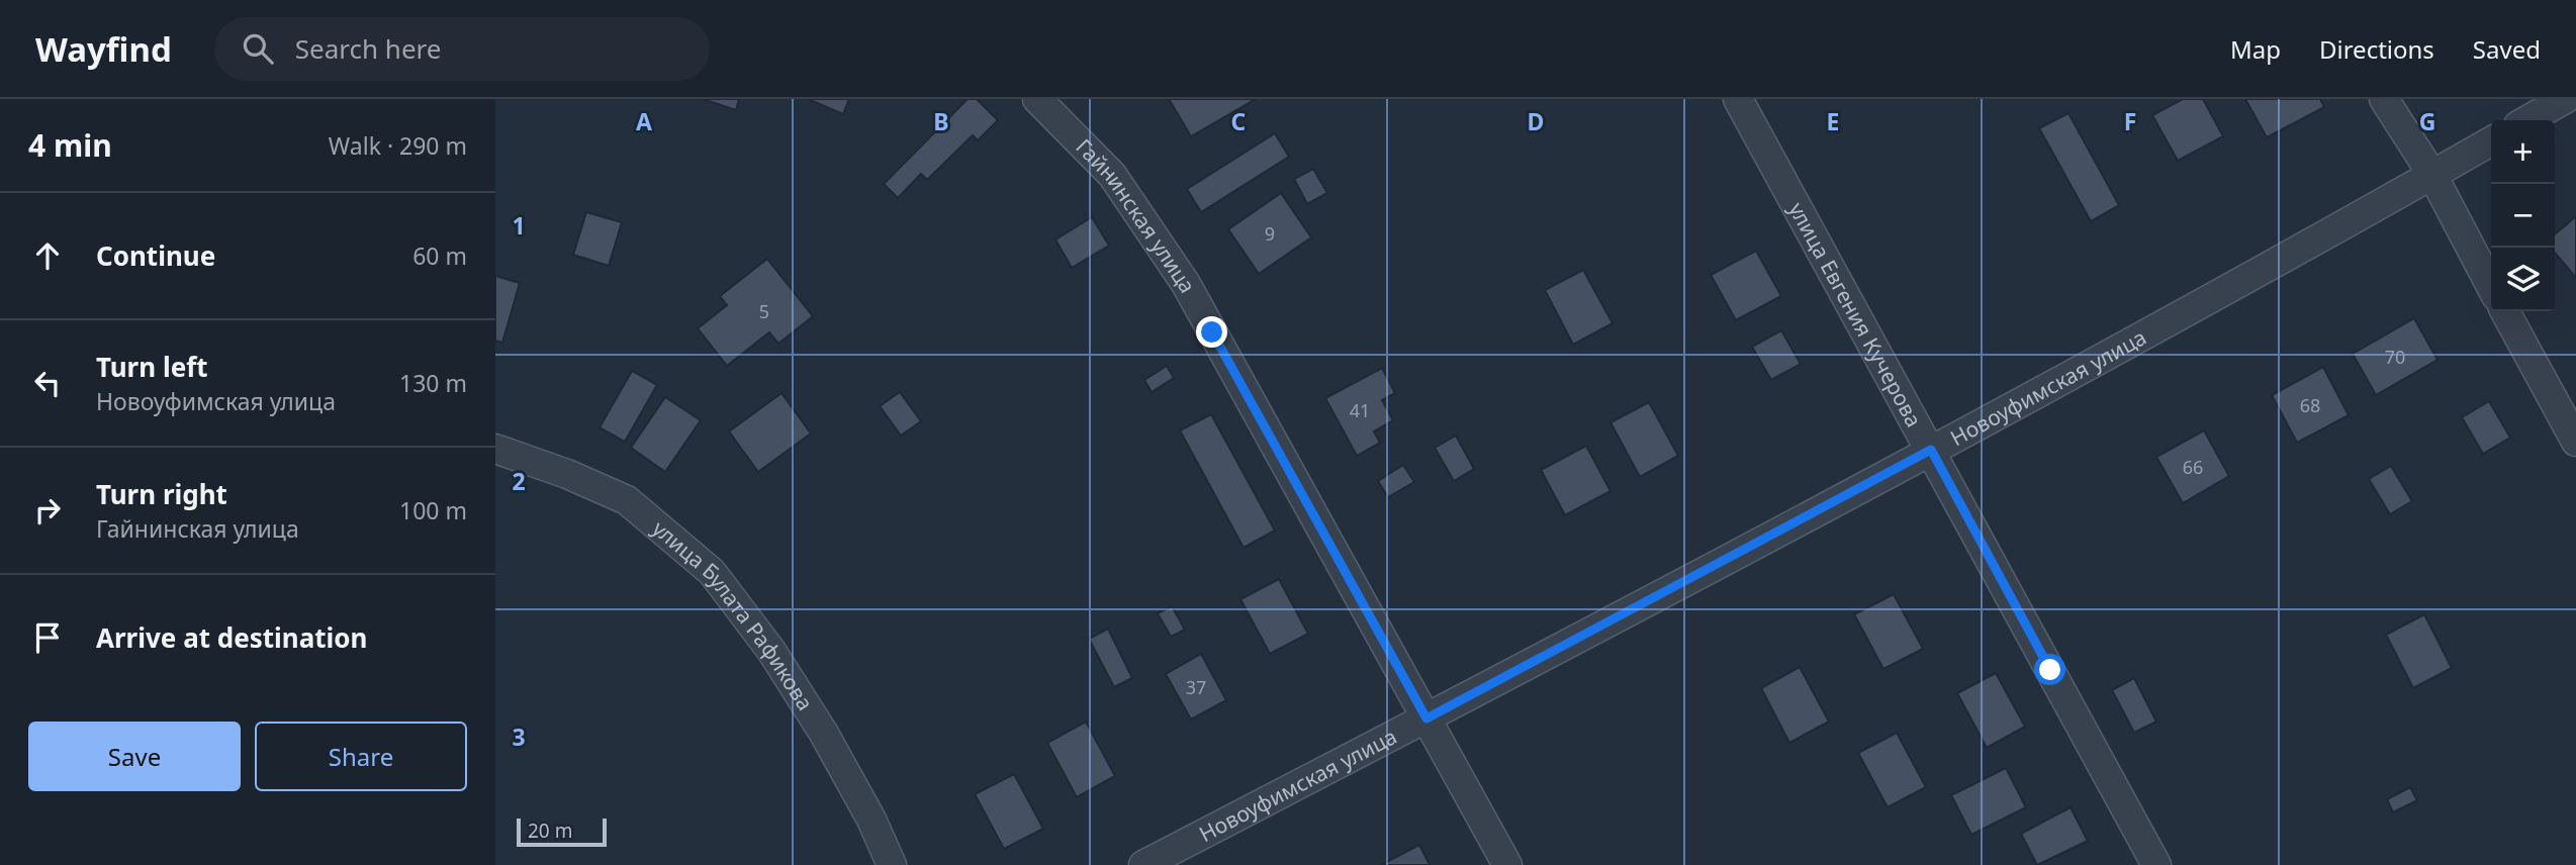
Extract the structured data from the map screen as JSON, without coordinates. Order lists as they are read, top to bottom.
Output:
{
  "streets": {
    "street": [
      "Гайнинская улица",
      "улица Евгения Кучерова",
      "Новоуфимская улица",
      "улица Булата Рафикова"
    ]
  },
  "crossings": [
    ["Гайнинская улица", "Новоуфимская улица"],
    ["улица Евгения Кучерова", "Новоуфимская улица"]
  ],
  "house_numbers": [
    "9",
    "5",
    "70",
    "68",
    "41",
    "66",
    "37"
  ],
  "scale_bar": "20 m",
  "page": {
    "header": "Wayfind",
    "search": "Search here",
    "nav": ["Map", "Directions", "Saved"],
    "heading": ["4 min", "Walk · 290 m"],
    "map_buttons": ["+", "−"],
    "list": [
      ["Continue", "60 m"],
      ["Turn left", "Новоуфимская улица", "130 m"],
      ["Turn right", "Гайнинская улица", "100 m"],
      "Arrive at destination"
    ],
    "buttons": ["Save", "Share"],
    "scale": "20 m"
  },
  "grid": {
    "columns": [
      "A",
      "B",
      "C",
      "D",
      "E",
      "F",
      "G"
    ],
    "rows": ["1", "2", "3"]
  }
}
